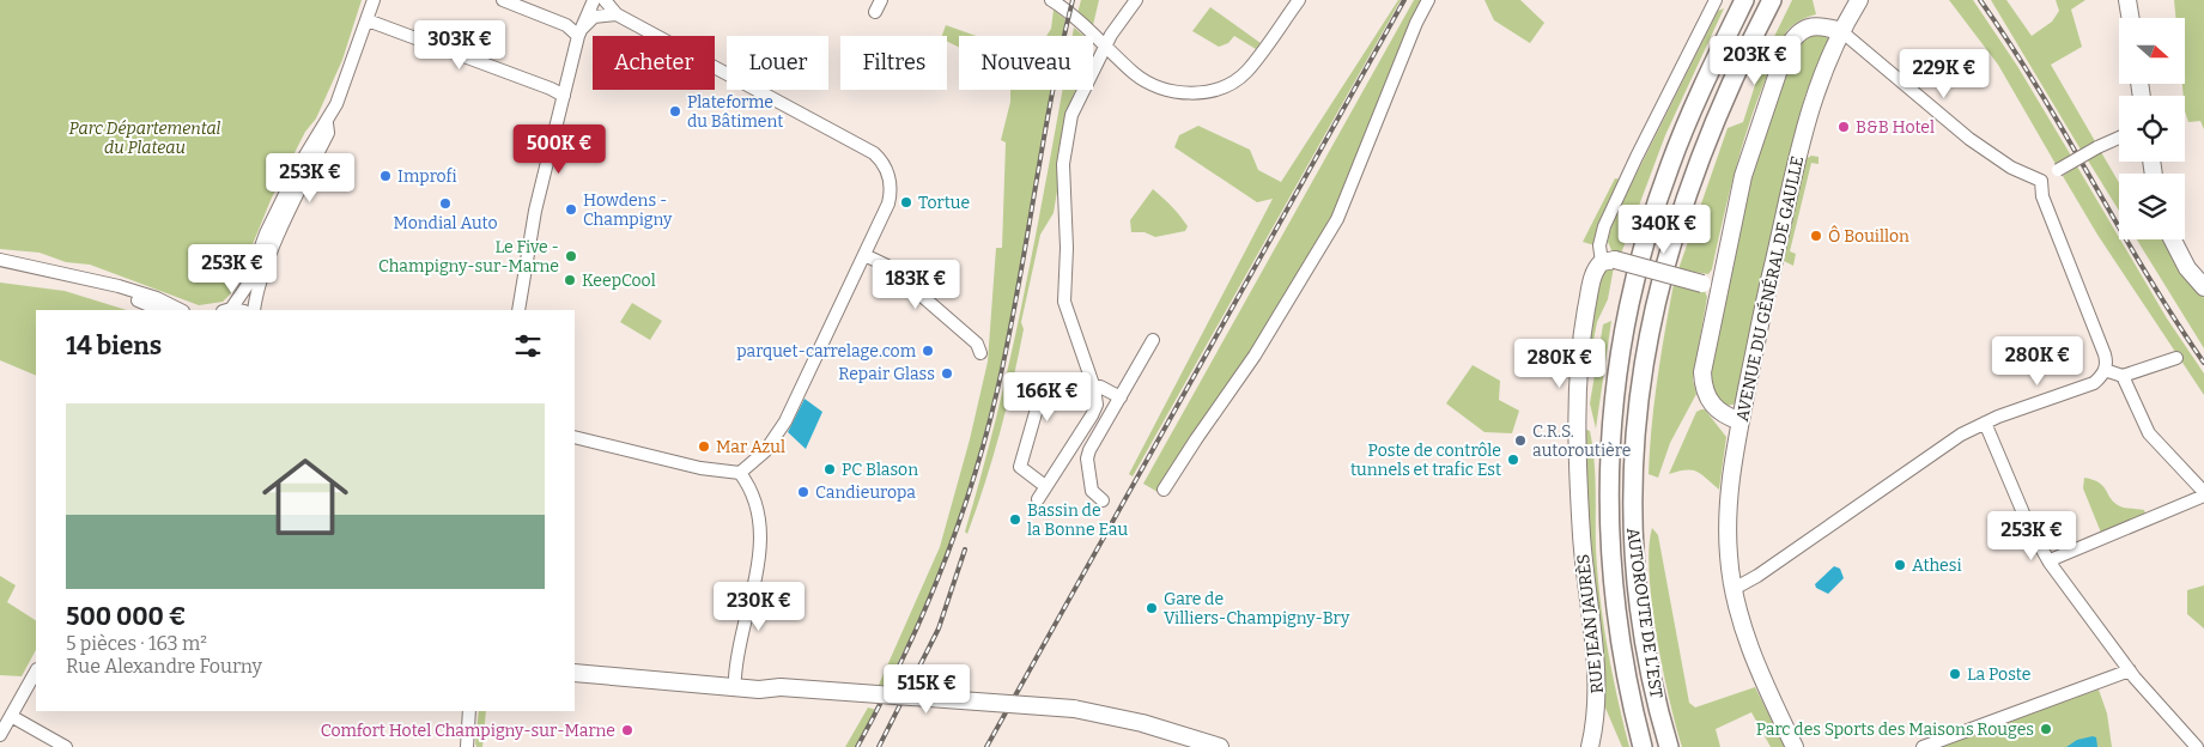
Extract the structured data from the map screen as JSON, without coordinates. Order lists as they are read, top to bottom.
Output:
{
  "streets": {
    "highway": ["AUTOROUTE DE L’EST"],
    "main road": ["AVENUE DU GÉNÉRAL DE GAULLE", "RUE JEAN JAURÈS"]
  },
  "parks": ["Parc Départemental du Plateau"],
  "places": [
    "Plateforme du Bâtiment",
    "B&B Hotel",
    "Improfi",
    "Tortue",
    "Mondial Auto",
    "Howdens - Champigny",
    "Ô Bouillon",
    "Le Five - Champigny-sur-Marne",
    "KeepCool",
    "parquet-carrelage.com",
    "Repair Glass",
    "C.R.S. autoroutière",
    "Mar Azul",
    "Poste de contrôle tunnels et trafic Est",
    "PC Blason",
    "Candieuropa",
    "Bassin de la Bonne Eau",
    "Athesi",
    "Gare de Villiers-Champigny-Bry",
    "La Poste",
    "Parc des Sports des Maisons Rouges",
    "Comfort Hotel Champigny-sur-Marne"
  ],
  "north": "right",
  "page": {
    "price": [
      "303K €",
      "203K €",
      "229K €",
      "500K €",
      "253K €",
      "340K €",
      "253K €",
      "183K €",
      "280K €",
      "280K €",
      "166K €",
      "253K €",
      "230K €",
      "515K €"
    ],
    "chip": [
      "Acheter",
      "Louer",
      "Filtres",
      "Nouveau"
    ],
    "heading": "14 biens",
    "list": [
      {
        "name": "500 000 €",
        "note": "5 pièces · 163 m² · Rue Alexandre Fourny"
      }
    ]
  }
}
